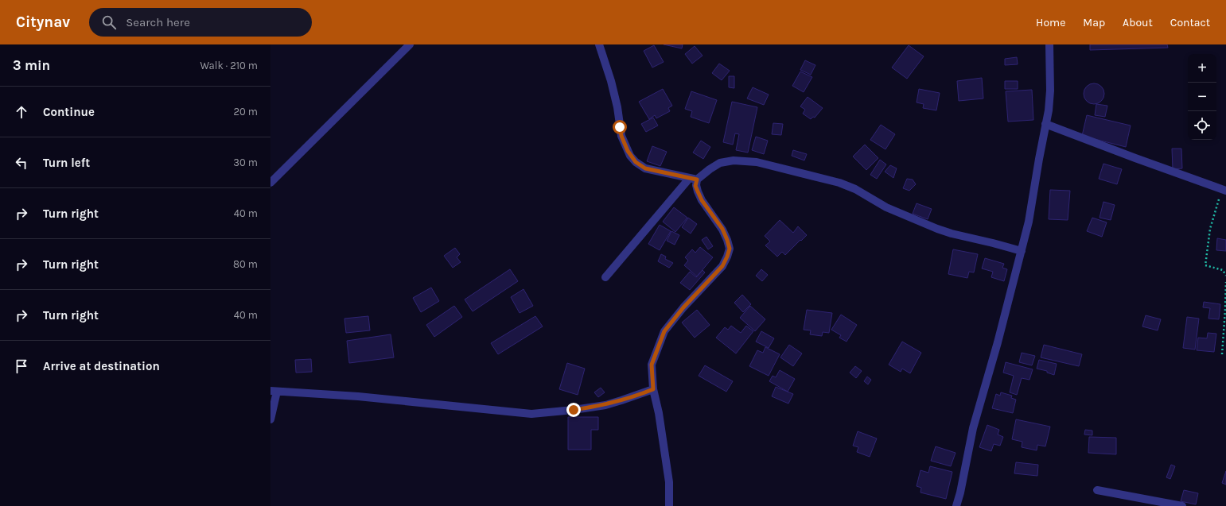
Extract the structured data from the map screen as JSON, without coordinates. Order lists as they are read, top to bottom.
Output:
{
  "page": {
    "header": "Citynav",
    "search": "Search here",
    "nav": [
      "Home",
      "Map",
      "About",
      "Contact"
    ],
    "heading": ["3 min", "Walk · 210 m"],
    "map_buttons": ["+", "−"],
    "list": [
      ["Continue", "20 m"],
      ["Turn left", "30 m"],
      ["Turn right", "40 m"],
      ["Turn right", "80 m"],
      ["Turn right", "40 m"],
      "Arrive at destination"
    ]
  }
}
